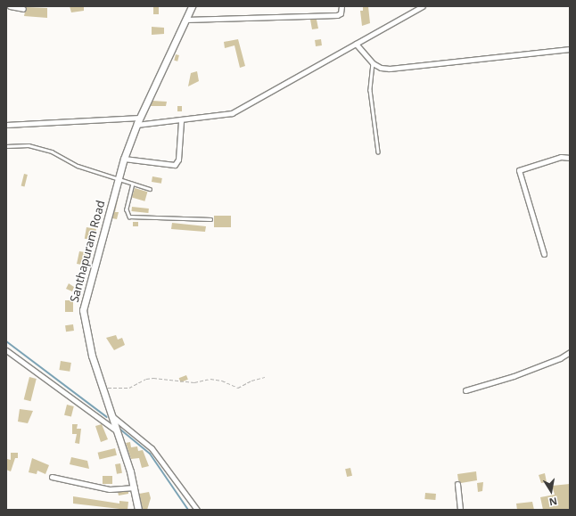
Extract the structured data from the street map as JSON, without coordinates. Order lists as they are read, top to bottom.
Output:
{
  "streets": {
    "main road": ["Santhapuram Road"]
  },
  "north": "bottom"
}
